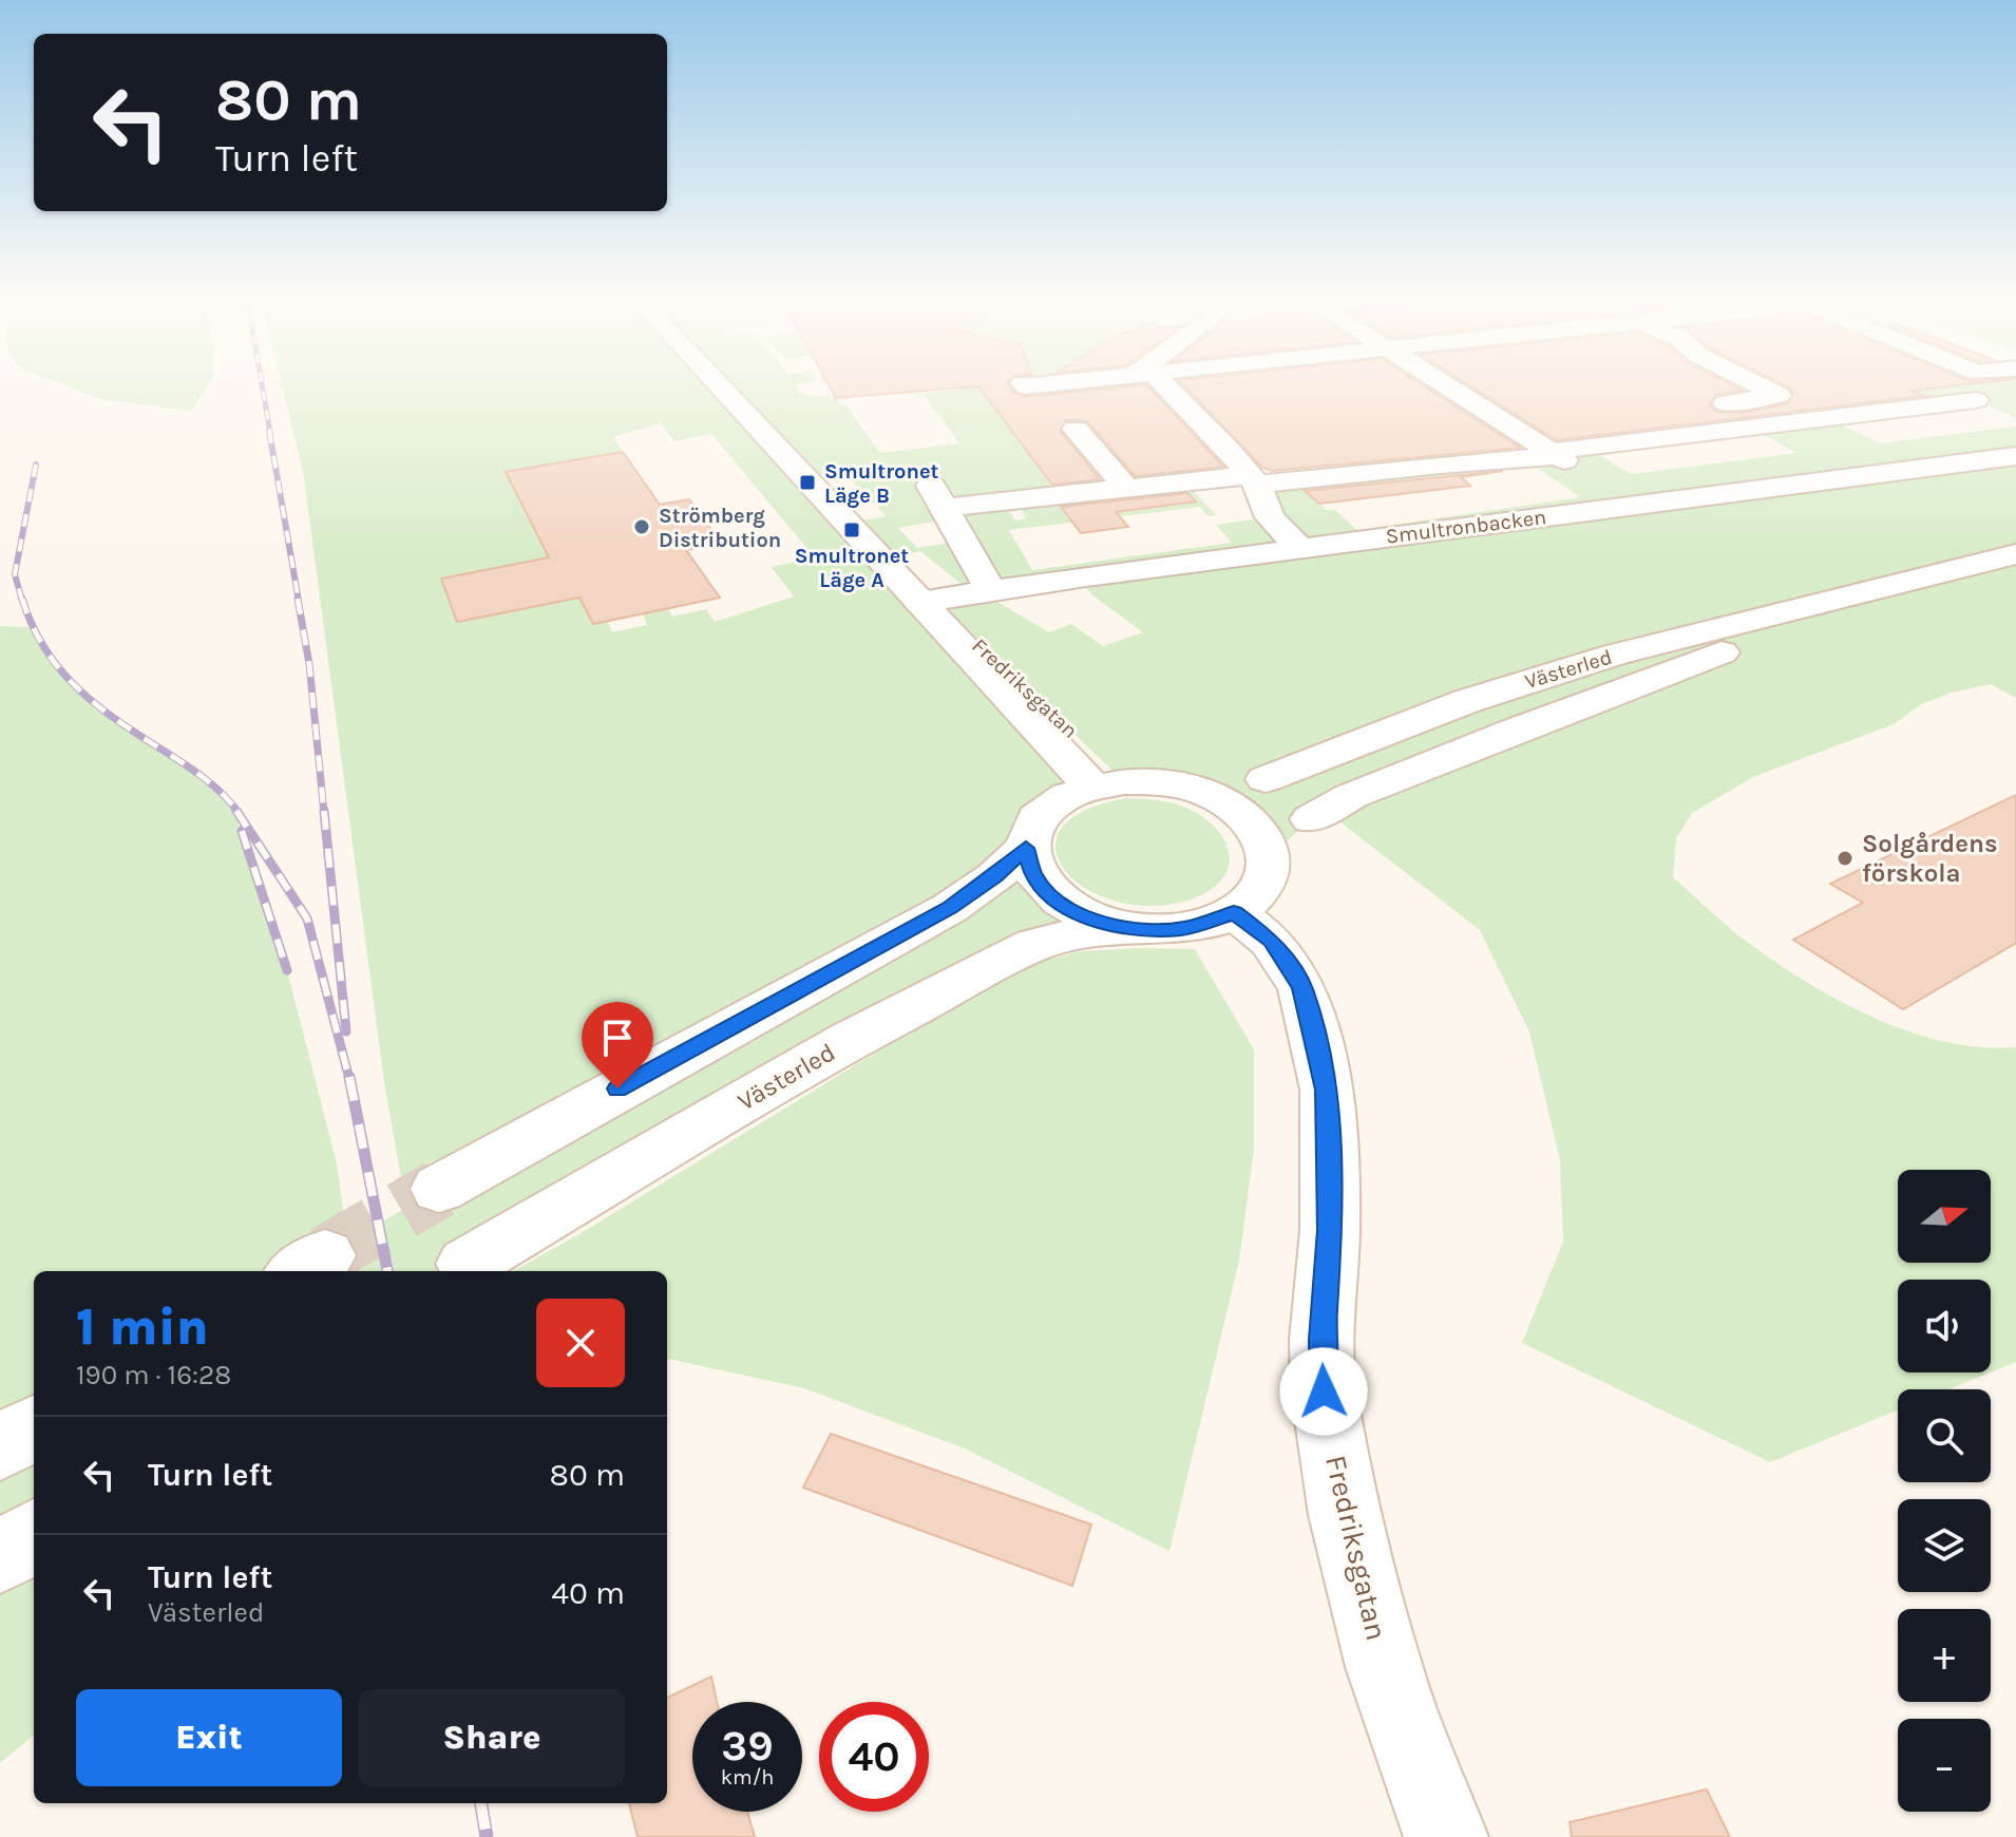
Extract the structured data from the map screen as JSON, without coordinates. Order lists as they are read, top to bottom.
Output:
{
  "streets": {
    "street": ["Smultronbacken", "Västerled", "Fredriksgatan"]
  },
  "crossings": [
    ["Smultronbacken", "Fredriksgatan"],
    ["Västerled", "Fredriksgatan"]
  ],
  "places": {
    "transit": ["Smultronet Läge B", "Smultronet Läge A"],
    "other": ["Strömberg Distribution", "Solgårdens förskola"]
  },
  "north": "right",
  "page": {
    "turn": ["80 m", "Turn left"],
    "map_buttons": ["+", "−"],
    "heading": ["1 min", "190 m · 16:28"],
    "list": [
      {
        "name": "Turn left",
        "value": "80 m"
      },
      {
        "name": "Turn left",
        "note": "Västerled",
        "value": "40 m"
      }
    ],
    "buttons": ["Exit", "Share"],
    "speed": "39 km/h",
    "limit": "40"
  }
}
